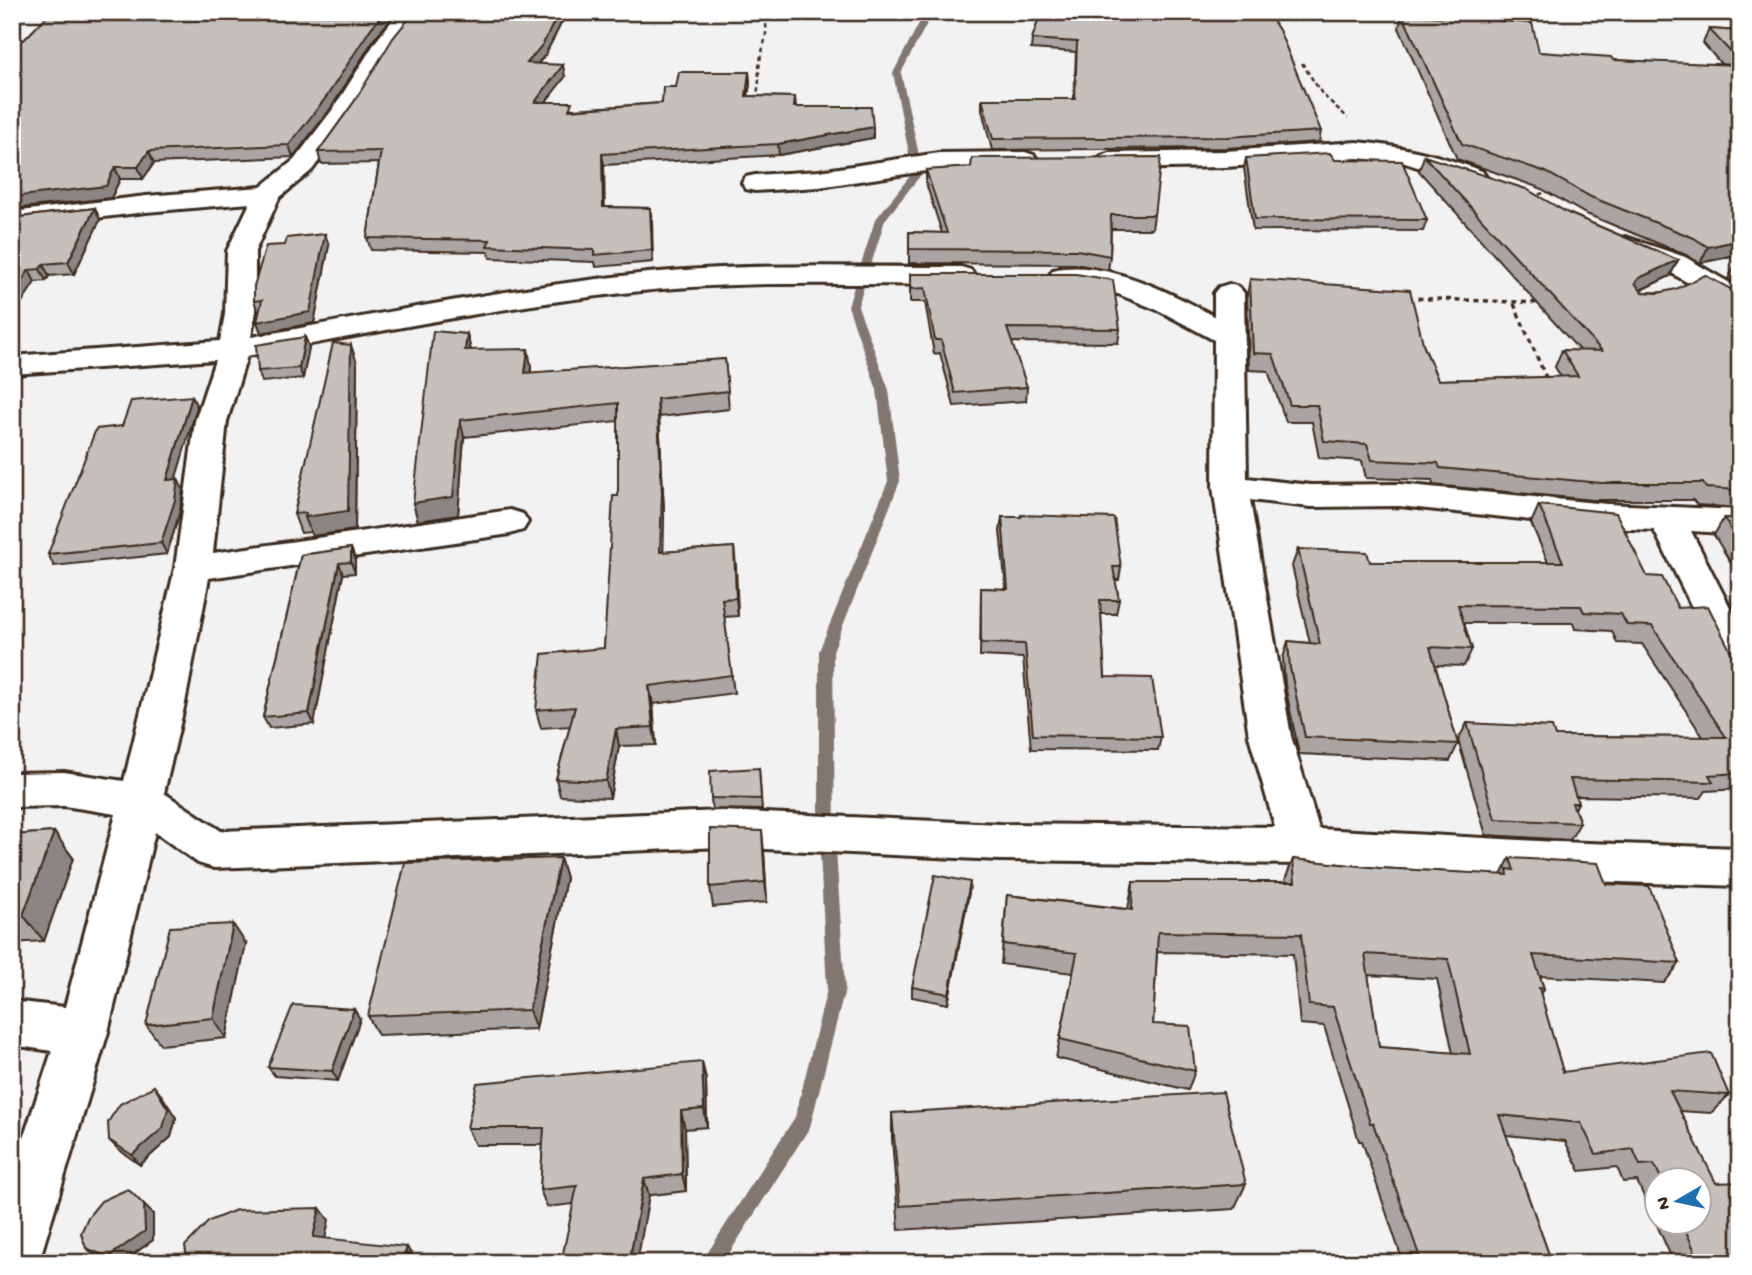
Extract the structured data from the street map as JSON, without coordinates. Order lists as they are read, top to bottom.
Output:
{
  "north": "left"
}
